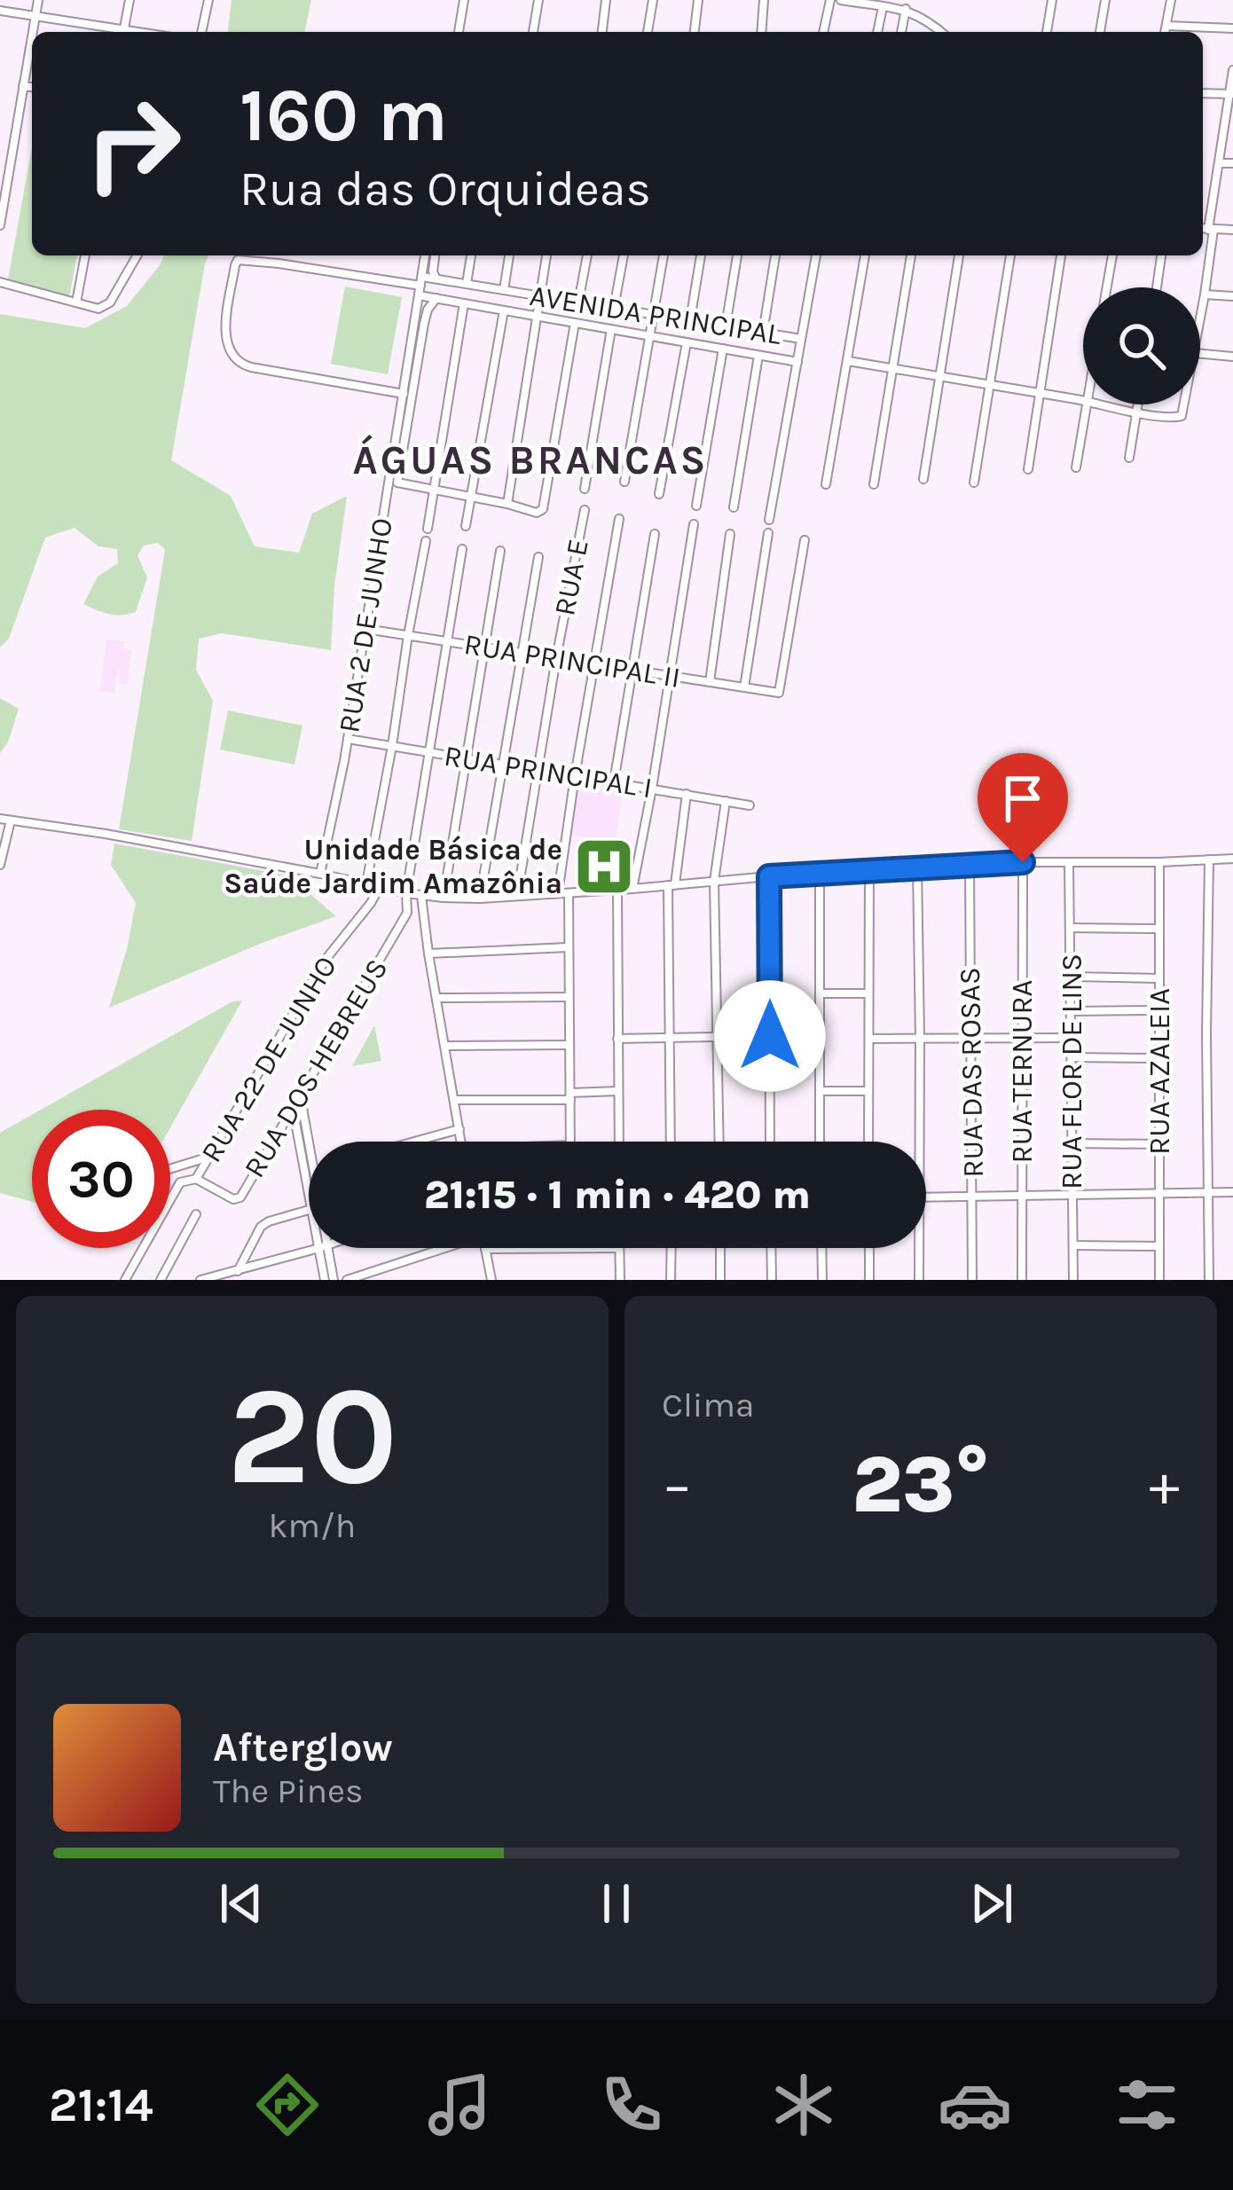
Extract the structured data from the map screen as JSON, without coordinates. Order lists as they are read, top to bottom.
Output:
{
  "streets": {
    "street": [
      "AVENIDA PRINCIPAL",
      "RUA E",
      "RUA 2 DE JUNHO",
      "RUA PRINCIPAL II",
      "RUA PRINCIPAL I",
      "RUA 22 DE JUNHO",
      "RUA DOS HEBREUS",
      "RUA TERNURA",
      "RUA FLOR DE LINS",
      "RUA AZALEIA",
      "RUA DAS ROSAS"
    ]
  },
  "crossings": [
    ["AVENIDA PRINCIPAL", "RUA 2 DE JUNHO"],
    ["RUA E", "RUA PRINCIPAL II"],
    ["RUA E", "RUA PRINCIPAL I"],
    ["RUA 2 DE JUNHO", "RUA PRINCIPAL II"],
    ["RUA 2 DE JUNHO", "RUA PRINCIPAL I"],
    ["RUA PRINCIPAL II", "RUA DOS HEBREUS"],
    ["RUA PRINCIPAL I", "RUA DOS HEBREUS"],
    ["RUA 22 DE JUNHO", "RUA DOS HEBREUS"]
  ],
  "districts": ["ÁGUAS BRANCAS"],
  "places": {
    "hospital": ["Unidade Básica de Saúde Jardim Amazônia"]
  },
  "page": {
    "turn": ["160 m", "Rua das Orquideas"],
    "limit": "30",
    "trip": "21:15 · 1 min · 420 m",
    "tile": [
      ["20", "km/h"],
      "Clima"
    ],
    "heat": ["−", "23°", "+"],
    "song": ["Afterglow", "The Pines"],
    "tabs": "21:14"
  }
}
